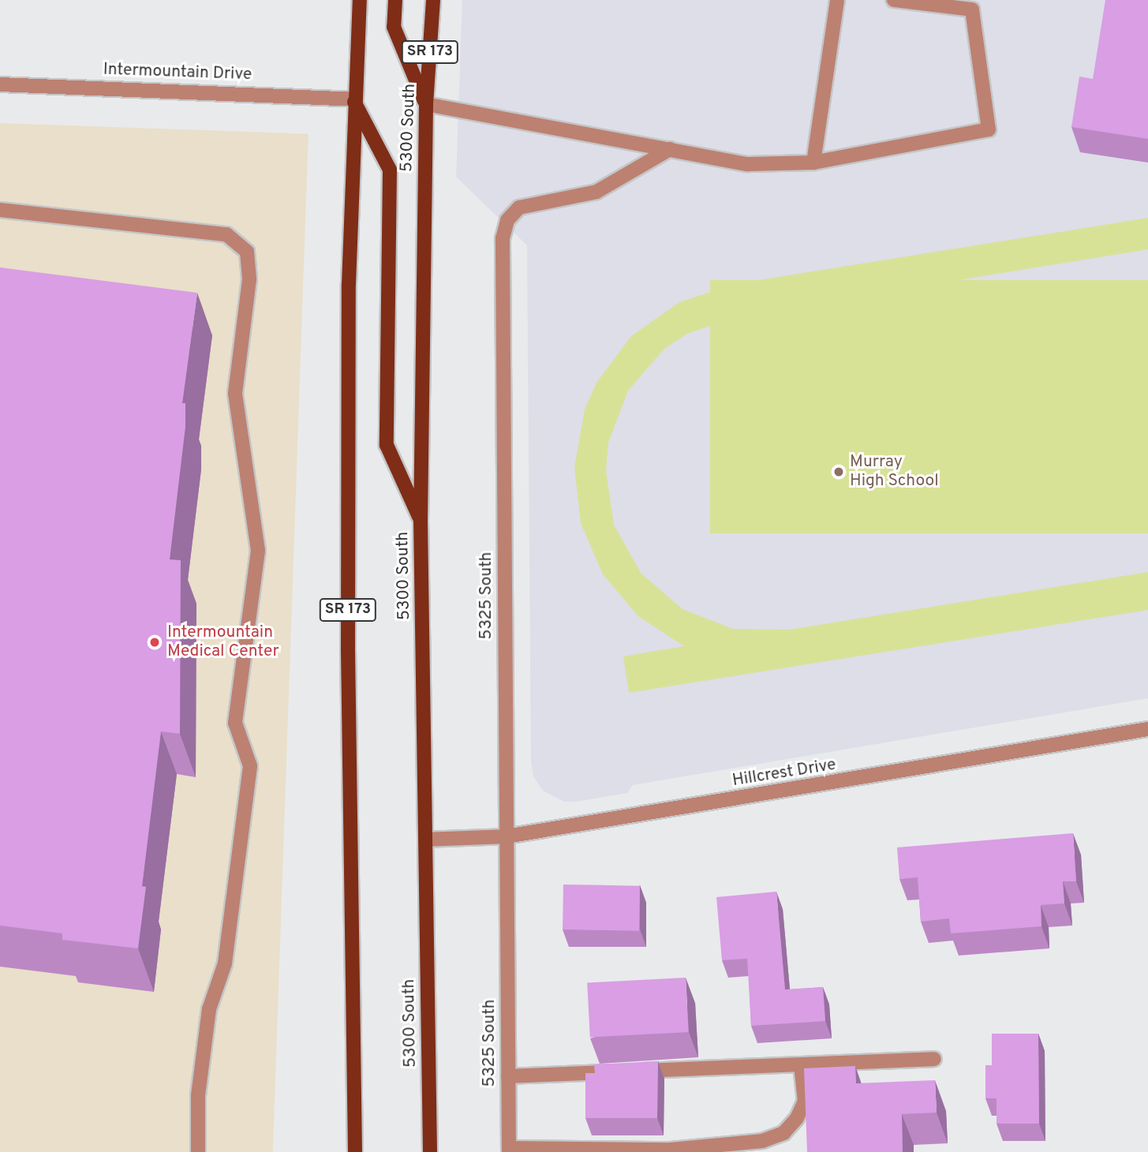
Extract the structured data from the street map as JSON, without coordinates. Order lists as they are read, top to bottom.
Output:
{
  "streets": {
    "main road": ["SR 173", "5300 South"],
    "street": ["Intermountain Drive", "5325 South", "Hillcrest Drive"]
  },
  "crossings": [
    ["SR 173", "Intermountain Drive"],
    ["5300 South", "Hillcrest Drive"],
    ["5325 South", "Hillcrest Drive"]
  ],
  "places": ["Murray High School", "Intermountain Medical Center"]
}
